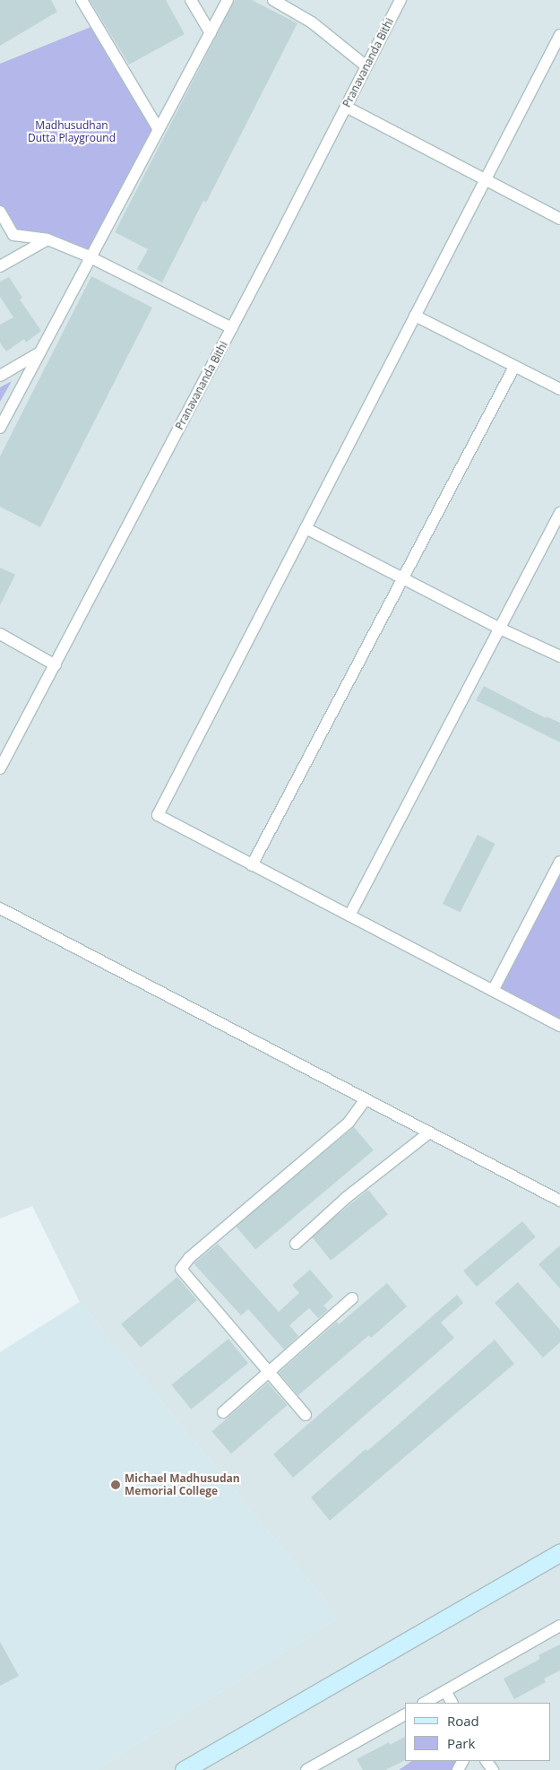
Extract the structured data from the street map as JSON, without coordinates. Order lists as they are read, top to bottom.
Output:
{
  "streets": {
    "street": ["Pranavananda Bithi"]
  },
  "parks": ["Madhusudhan Dutta Playground"],
  "places": ["Michael Madhusudan Memorial College"],
  "legend": ["Road", "Park"]
}
